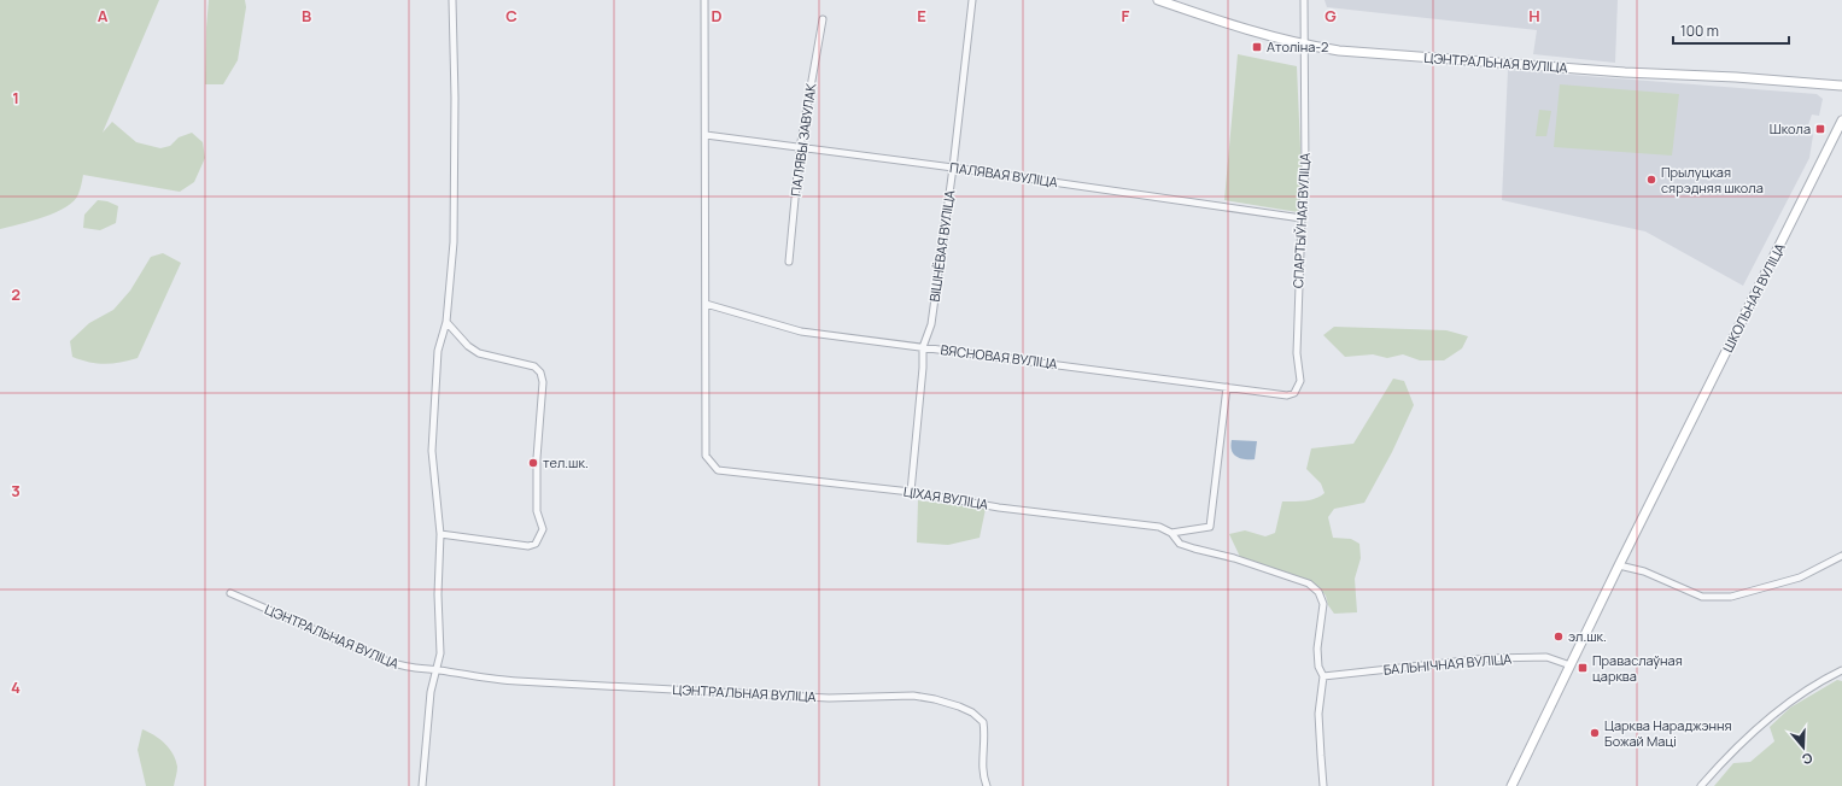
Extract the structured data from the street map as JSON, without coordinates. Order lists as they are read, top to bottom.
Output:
{
  "streets": {
    "street": [
      "ЦЭНТРАЛЬНАЯ ВУЛІЦА",
      "ПАЛЯВЫ ЗАВУЛАК",
      "ПАЛЯВАЯ ВУЛІЦА",
      "СПАРТЫЎНАЯ ВУЛІЦА",
      "ВІШНЁВАЯ ВУЛІЦА",
      "ШКОЛЬНАЯ ВУЛІЦА",
      "ВЯСНОВАЯ ВУЛІЦА",
      "ЦІХАЯ ВУЛІЦА",
      "БАЛЬНІЧНАЯ ВУЛІЦА"
    ]
  },
  "crossings": [
    ["ЦЭНТРАЛЬНАЯ ВУЛІЦА", "СПАРТЫЎНАЯ ВУЛІЦА"],
    ["ПАЛЯВЫ ЗАВУЛАК", "ПАЛЯВАЯ ВУЛІЦА"],
    ["ПАЛЯВАЯ ВУЛІЦА", "СПАРТЫЎНАЯ ВУЛІЦА"],
    ["ПАЛЯВАЯ ВУЛІЦА", "ВІШНЁВАЯ ВУЛІЦА"],
    ["СПАРТЫЎНАЯ ВУЛІЦА", "ВЯСНОВАЯ ВУЛІЦА"],
    ["ВІШНЁВАЯ ВУЛІЦА", "ВЯСНОВАЯ ВУЛІЦА"],
    ["ВІШНЁВАЯ ВУЛІЦА", "ЦІХАЯ ВУЛІЦА"],
    ["ВЯСНОВАЯ ВУЛІЦА", "ЦІХАЯ ВУЛІЦА"]
  ],
  "places": {
    "transit": ["Атоліна-2", "Школа", "Праваслаўная царква"],
    "other": [
      "Прылуцкая сярэдняя школа",
      "тел.шк.",
      "эл.шк.",
      "Царква Нараджэння Божай Маці"
    ]
  },
  "scale_bar": "100 m",
  "north": "bottom",
  "grid": {
    "columns": [
      "A",
      "B",
      "C",
      "D",
      "E",
      "F",
      "G",
      "H"
    ],
    "rows": [
      "1",
      "2",
      "3",
      "4"
    ]
  }
}
